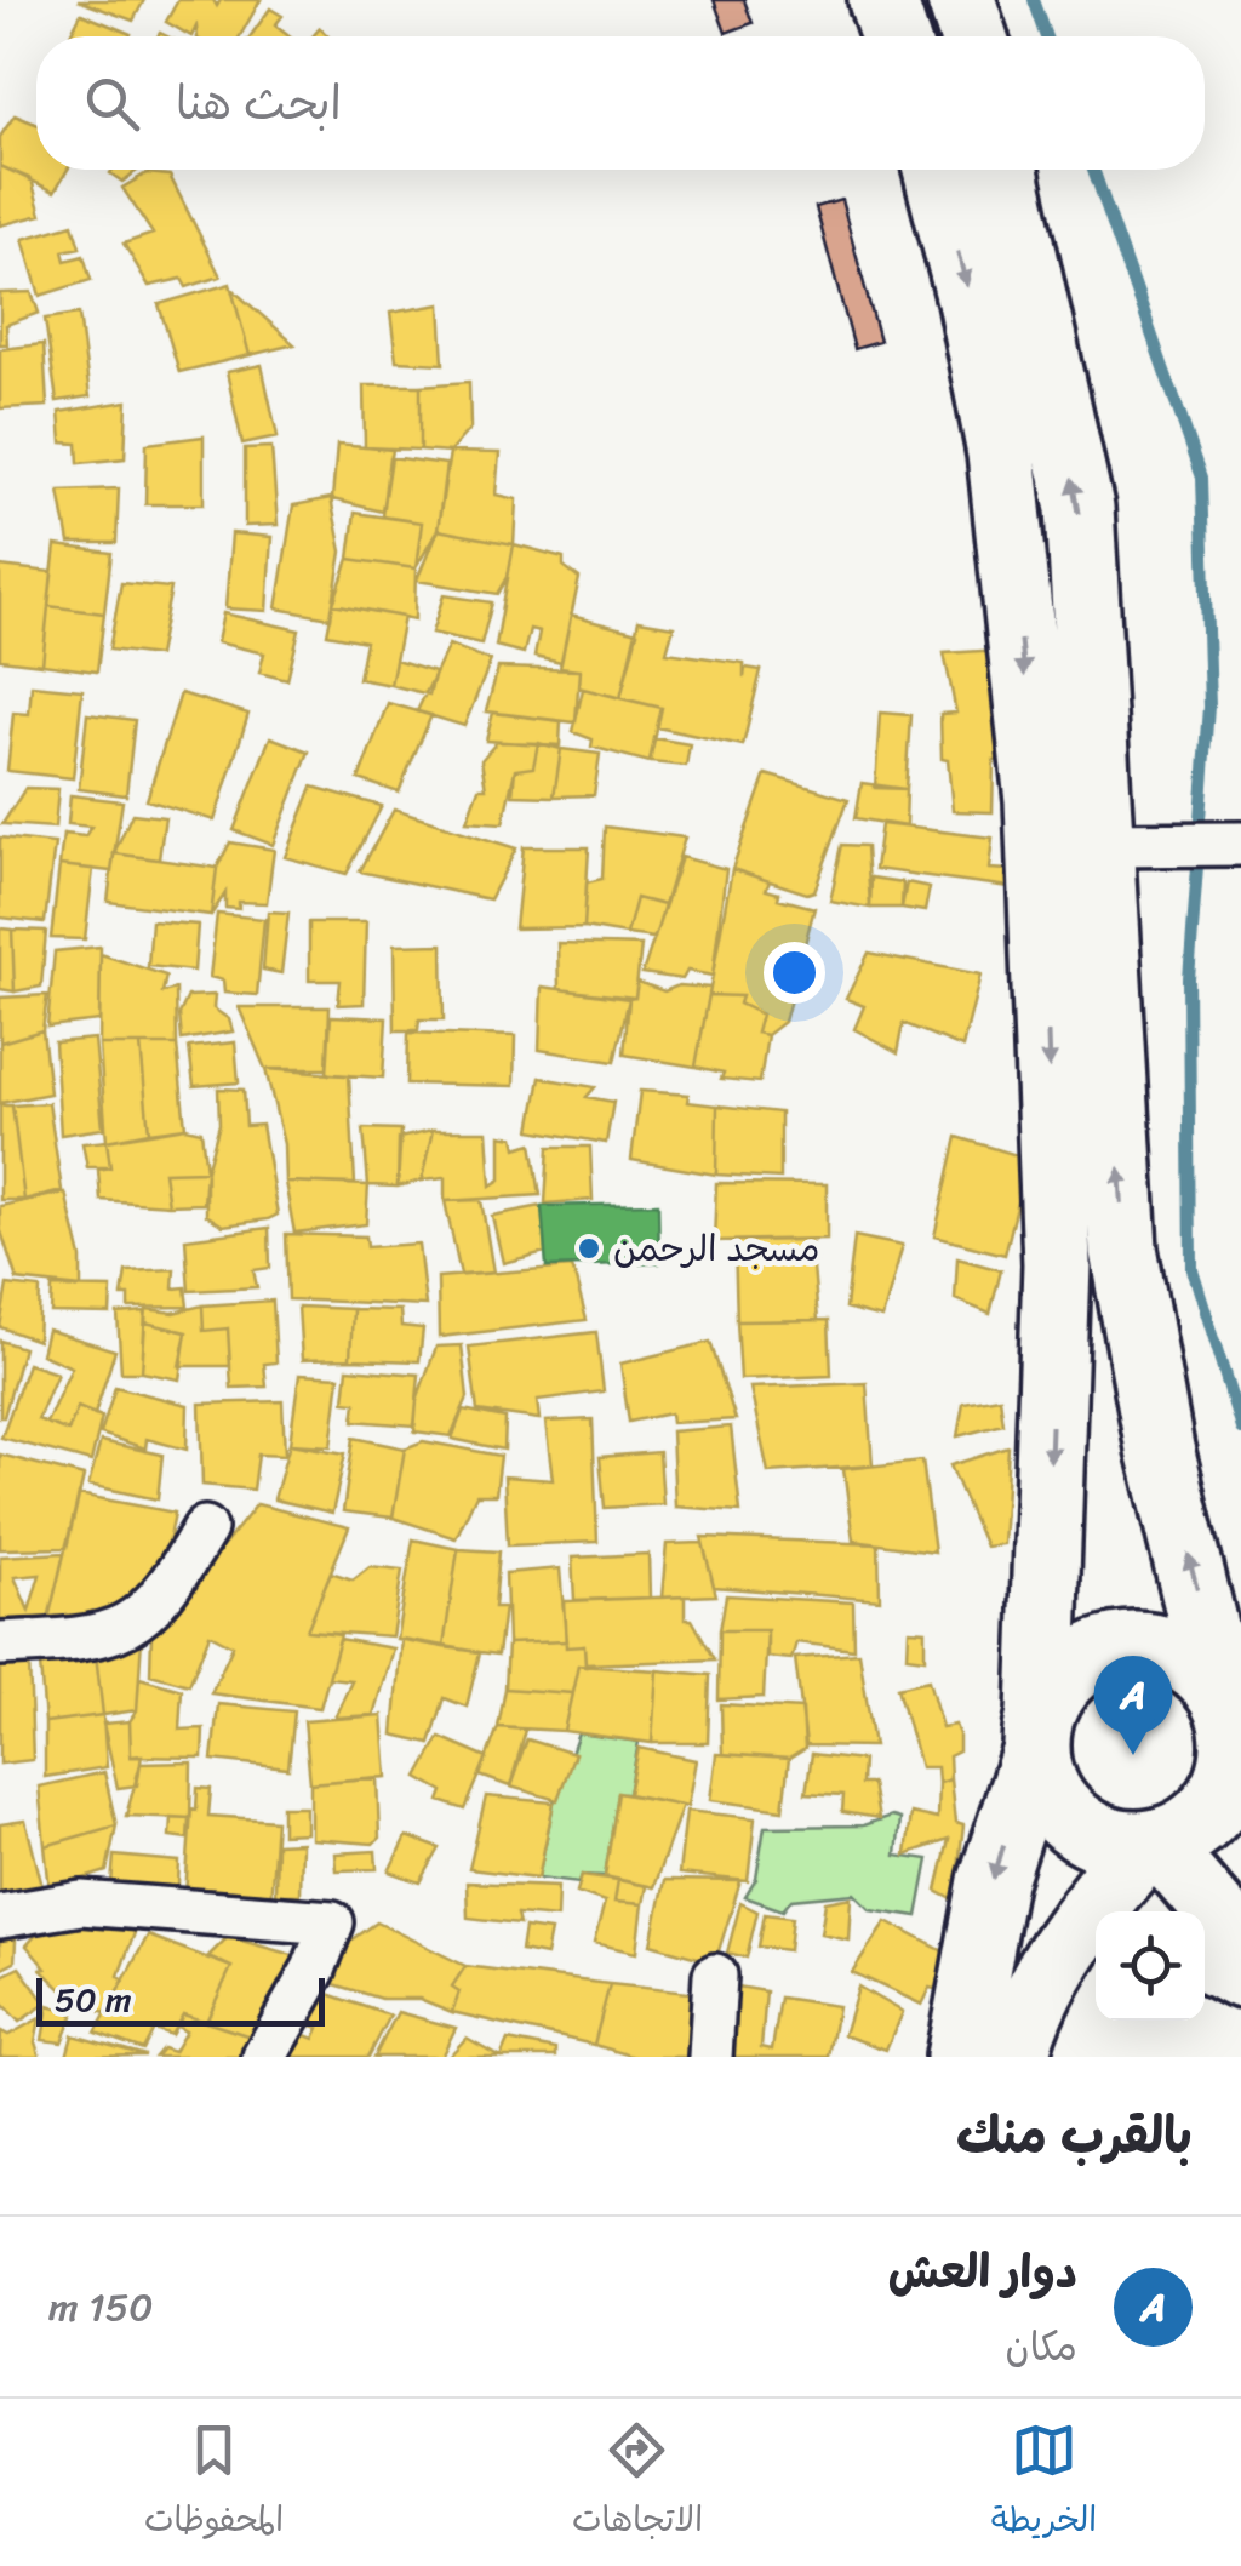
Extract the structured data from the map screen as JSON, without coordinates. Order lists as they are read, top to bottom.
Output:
{
  "places": ["مسجد الرحمن"],
  "scale_bar": "50 m",
  "page": {
    "search": "ابحث هنا",
    "pins": "A",
    "scale": "50 m",
    "heading": "بالقرب منك",
    "list": [
      {
        "mark": "A",
        "name": "دوار العش",
        "note": "مكان",
        "value": "150 m"
      }
    ],
    "nav": ["الخريطة", "الاتجاهات", "المحفوظات"]
  }
}
